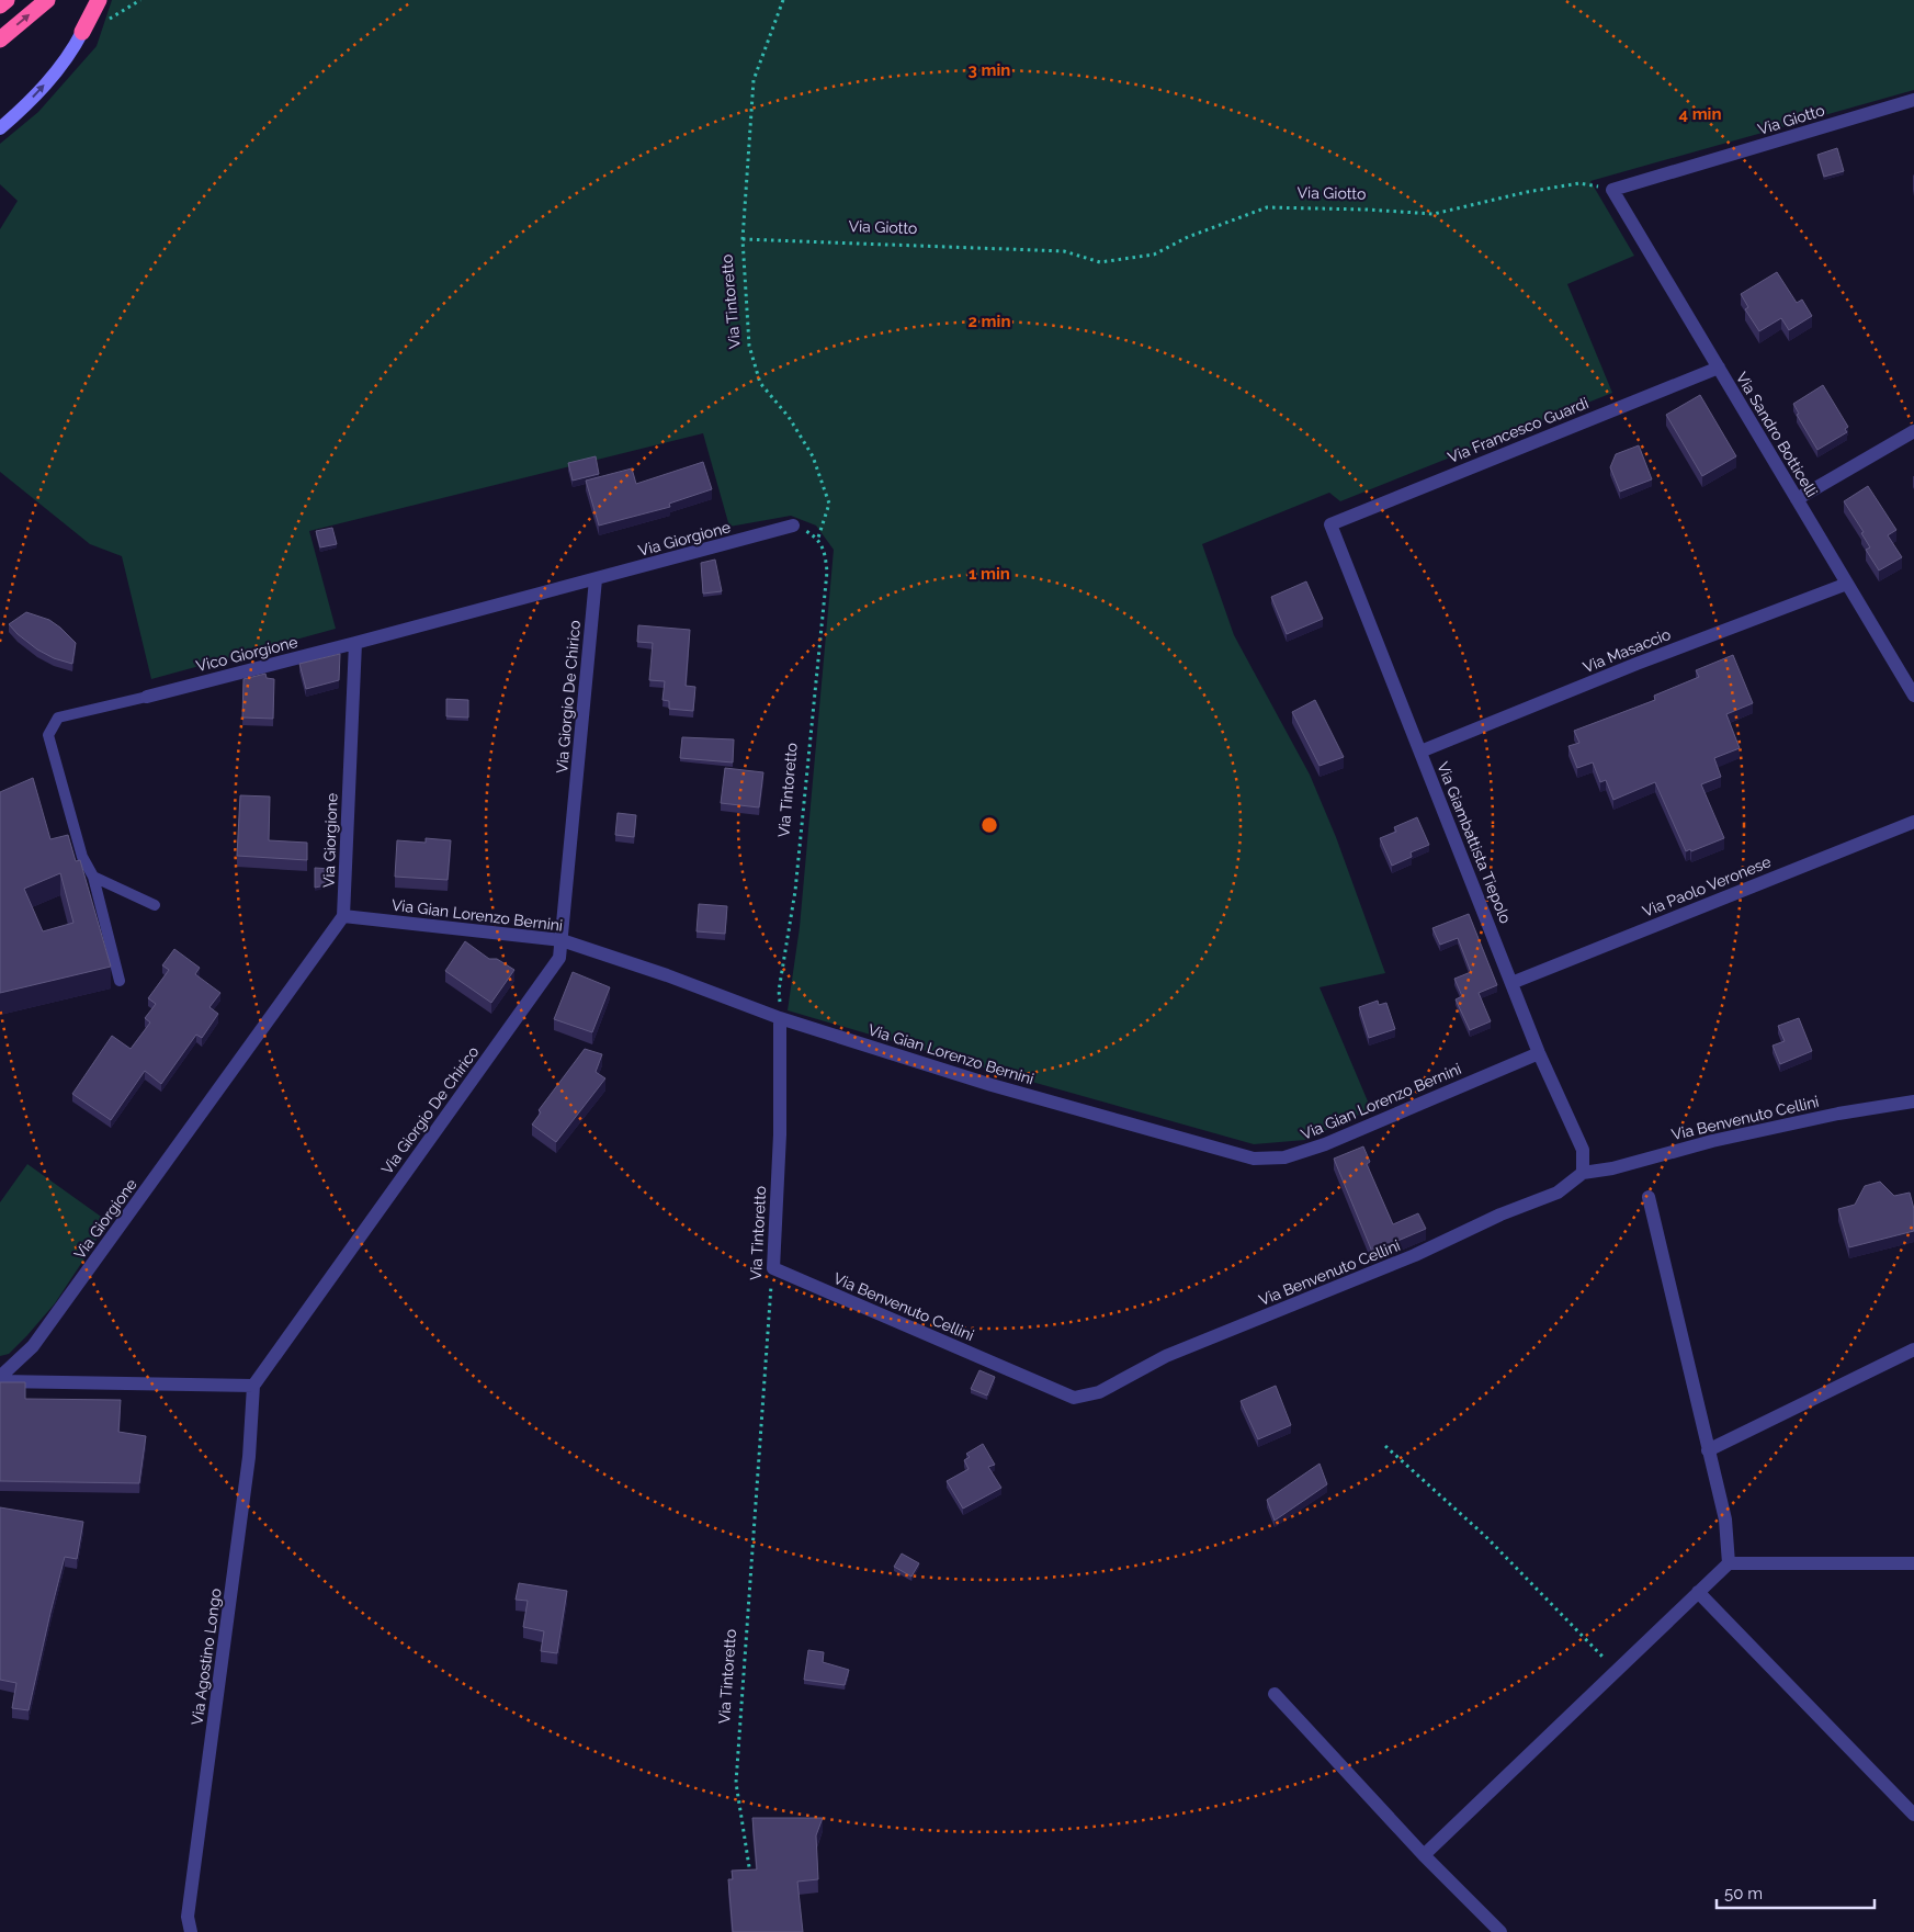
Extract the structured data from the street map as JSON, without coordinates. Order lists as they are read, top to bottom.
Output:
{
  "streets": {
    "street": [
      "Via Giotto",
      "Via Tintoretto",
      "Via Francesco Guardi",
      "Via Sandro Botticelli",
      "Via Giorgione",
      "Via Masaccio",
      "Vico Giorgione",
      "Via Giorgio De Chirico",
      "Via Giambattista Tiepolo",
      "Via Paolo Veronese",
      "Via Gian Lorenzo Bernini",
      "Via Benvenuto Cellini",
      "Via Agostino Longo"
    ]
  },
  "crossings": [
    ["Via Giotto", "Via Tintoretto"],
    ["Via Giotto", "Via Sandro Botticelli"],
    ["Via Tintoretto", "Via Gian Lorenzo Bernini"],
    ["Via Tintoretto", "Via Benvenuto Cellini"],
    ["Via Francesco Guardi", "Via Sandro Botticelli"],
    ["Via Francesco Guardi", "Via Giambattista Tiepolo"],
    ["Via Sandro Botticelli", "Via Masaccio"],
    ["Via Giorgione", "Vico Giorgione"],
    ["Via Giorgione", "Via Giorgio De Chirico"],
    ["Via Giorgione", "Via Gian Lorenzo Bernini"],
    ["Via Masaccio", "Via Giambattista Tiepolo"],
    ["Via Giorgio De Chirico", "Via Gian Lorenzo Bernini"],
    ["Via Giorgio De Chirico", "Via Agostino Longo"],
    ["Via Giambattista Tiepolo", "Via Paolo Veronese"],
    ["Via Giambattista Tiepolo", "Via Gian Lorenzo Bernini"],
    ["Via Giambattista Tiepolo", "Via Benvenuto Cellini"]
  ],
  "scale_bar": "50 m",
  "rings": [
    "3 min",
    "4 min",
    "2 min",
    "1 min"
  ]
}
